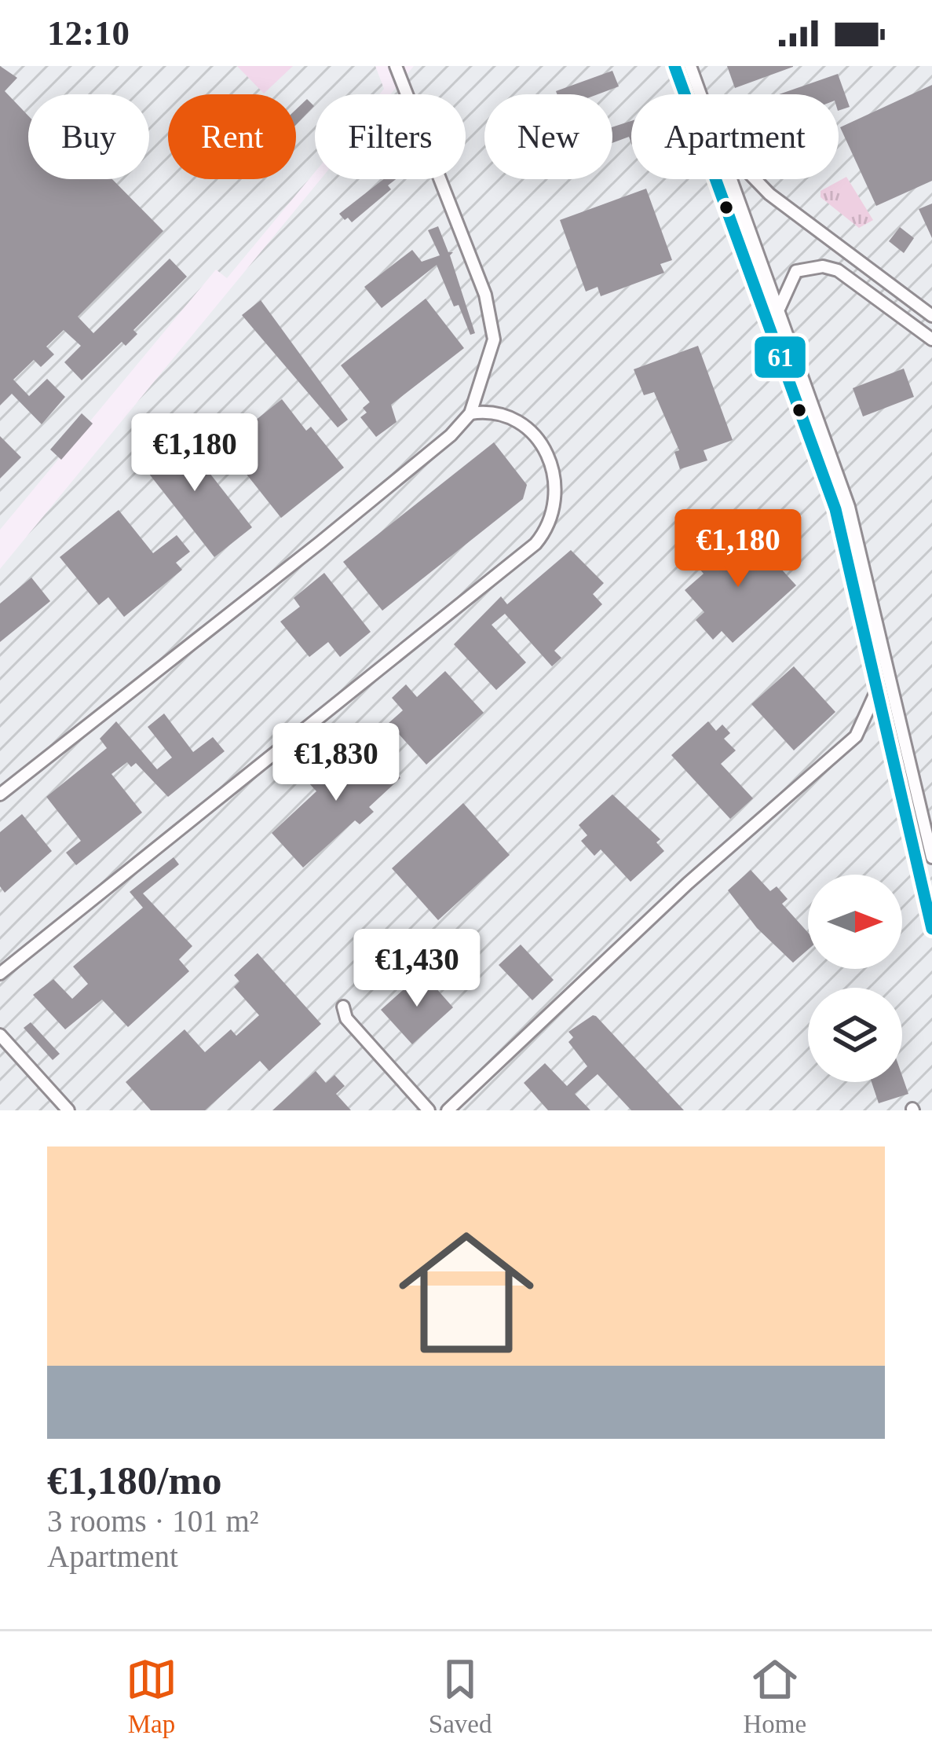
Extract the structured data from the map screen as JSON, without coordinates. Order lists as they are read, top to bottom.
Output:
{
  "lines": ["transit line 61"],
  "north": "right",
  "page": {
    "status": "12:10",
    "chip": [
      "Buy",
      "Rent",
      "Filters",
      "New",
      "Apartment"
    ],
    "price": [
      "€1,180",
      "€1,180",
      "€1,830",
      "€1,430"
    ],
    "list": [
      {
        "name": "€1,180/mo",
        "note": "3 rooms · 101 m² · Apartment"
      }
    ],
    "tabs": ["Map", "Saved", "Home"]
  }
}
